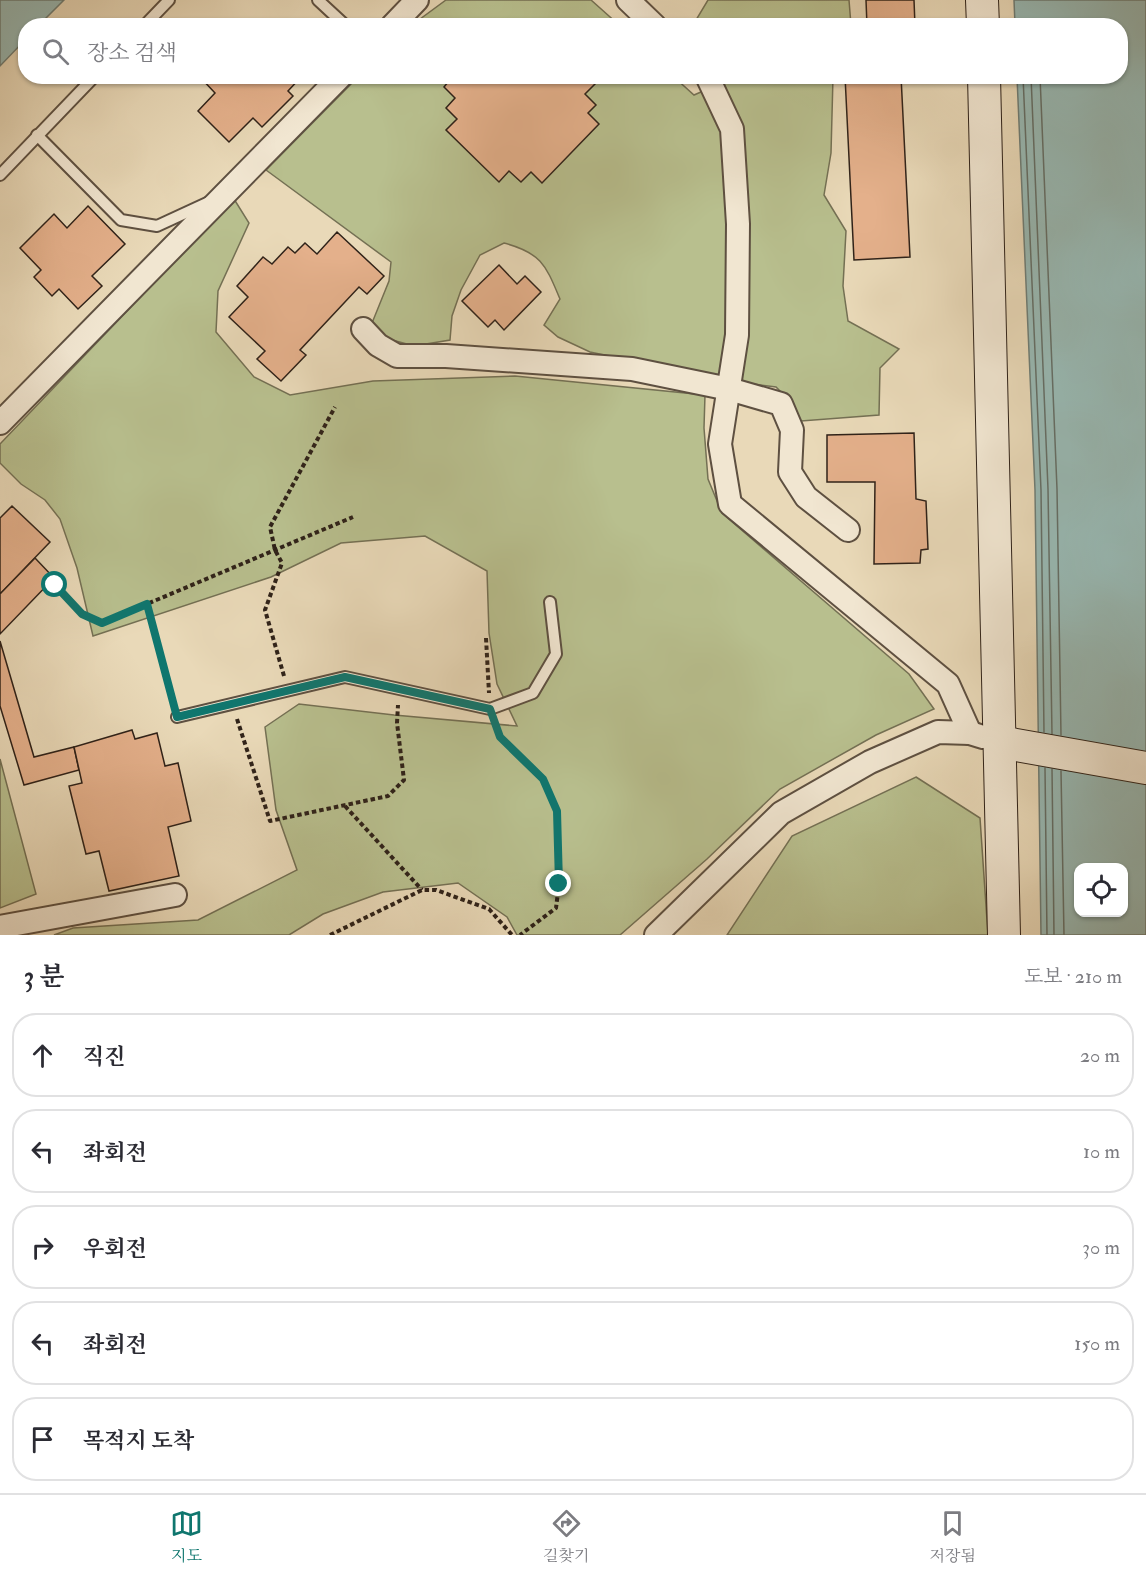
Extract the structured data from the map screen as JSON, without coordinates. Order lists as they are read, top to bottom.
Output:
{
  "page": {
    "search": "장소 검색",
    "heading": ["3 분", "도보 · 210 m"],
    "list": [
      ["직진", "20 m"],
      ["좌회전", "10 m"],
      ["우회전", "30 m"],
      ["좌회전", "150 m"],
      "목적지 도착"
    ],
    "nav": ["지도", "길찾기", "저장됨"]
  }
}
